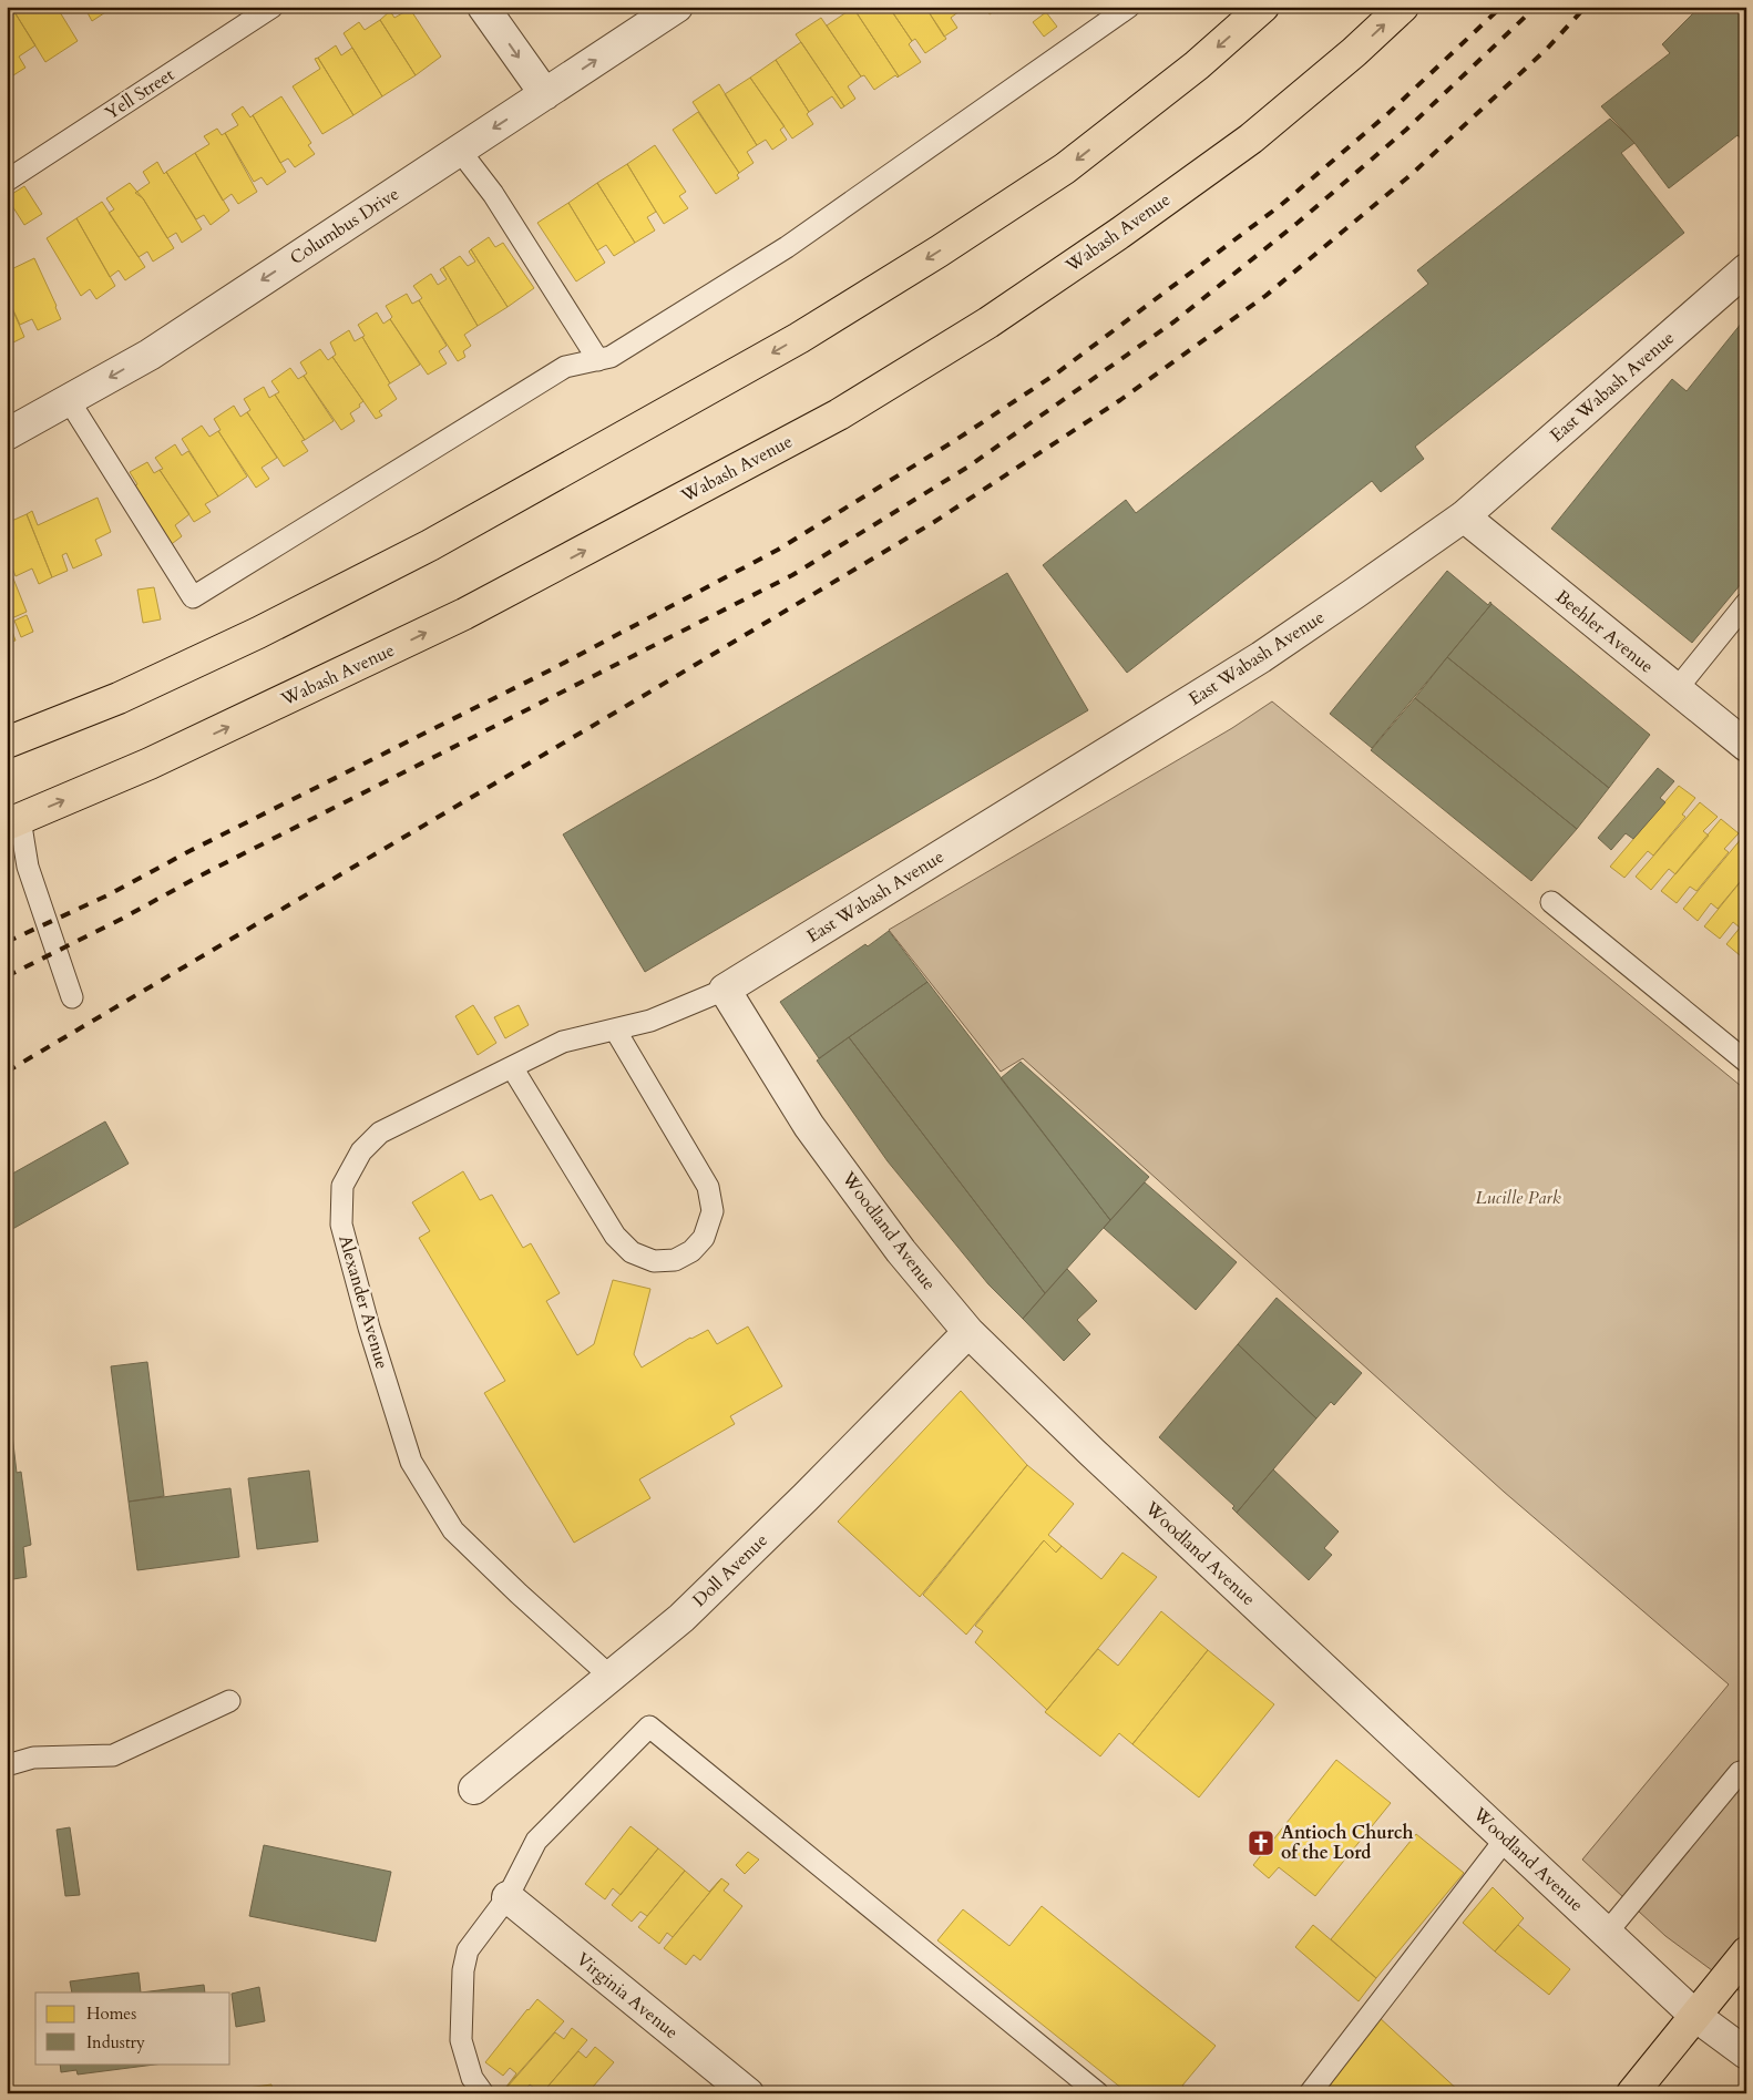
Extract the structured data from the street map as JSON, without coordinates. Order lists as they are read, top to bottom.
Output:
{
  "streets": {
    "main road": ["Wabash Avenue"],
    "street": [
      "Columbus Drive",
      "East Wabash Avenue",
      "Beehler Avenue",
      "Woodland Avenue",
      "Doll Avenue",
      "Virginia Avenue"
    ],
    "lane": ["Yell Street", "Alexander Avenue"]
  },
  "crossings": [
    ["East Wabash Avenue", "Beehler Avenue"],
    ["East Wabash Avenue", "Woodland Avenue"],
    ["East Wabash Avenue", "Alexander Avenue"],
    ["Woodland Avenue", "Alexander Avenue"],
    ["Woodland Avenue", "Doll Avenue"],
    ["Alexander Avenue", "Doll Avenue"]
  ],
  "parks": ["Lucille Park"],
  "places": {
    "church": ["Antioch Church of the Lord"]
  },
  "legend": ["Homes", "Industry"]
}
